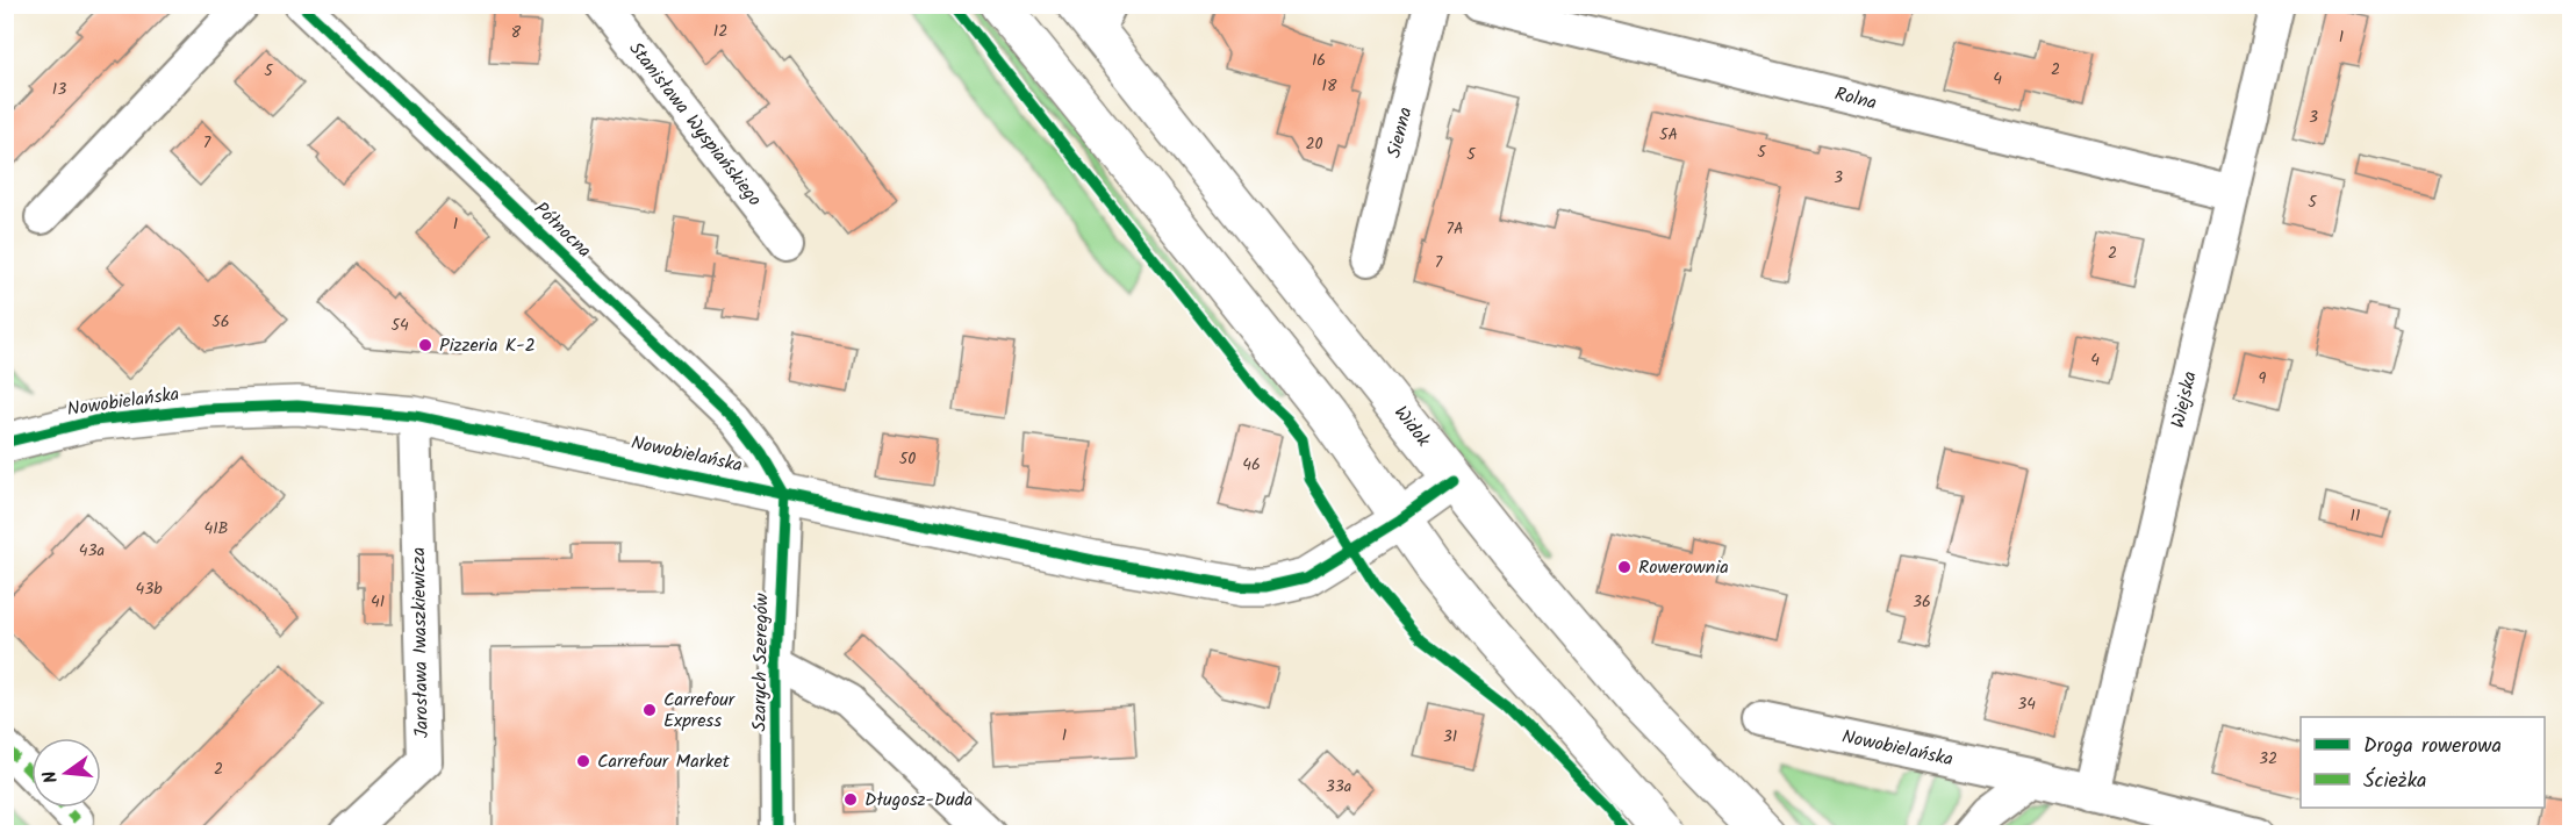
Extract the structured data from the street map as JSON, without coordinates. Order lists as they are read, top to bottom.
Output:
{
  "streets": {
    "main road": ["Nowobielańska", "Widok"],
    "street": [
      "Rolna",
      "Stanisława Wyspiańskiego",
      "Sienna",
      "Północna",
      "Wiejska",
      "Jarosława Iwaszkiewicza",
      "Szarych Szeregów"
    ]
  },
  "crossings": [
    ["Rolna", "Wiejska"],
    ["Północna", "Nowobielańska"],
    ["Północna", "Szarych Szeregów"],
    ["Wiejska", "Nowobielańska"],
    ["Nowobielańska", "Widok"],
    ["Nowobielańska", "Jarosława Iwaszkiewicza"],
    ["Nowobielańska", "Szarych Szeregów"]
  ],
  "places": [
    "Pizzeria K-2",
    "Rowerownia",
    "Carrefour Express",
    "Carrefour Market",
    "Długosz-Duda"
  ],
  "house_numbers": [
    "12",
    "8",
    "1",
    "16",
    "2",
    "5",
    "4",
    "18",
    "13",
    "3",
    "5A",
    "7",
    "20",
    "5",
    "5",
    "3",
    "5",
    "1",
    "7A",
    "2",
    "7",
    "56",
    "54",
    "4",
    "9",
    "50",
    "46",
    "11",
    "41B",
    "43a",
    "43b",
    "41",
    "36",
    "34",
    "1",
    "31",
    "32",
    "2",
    "33a"
  ],
  "legend": ["Droga rowerowa", "Ścieżka"],
  "north": "left"
}
